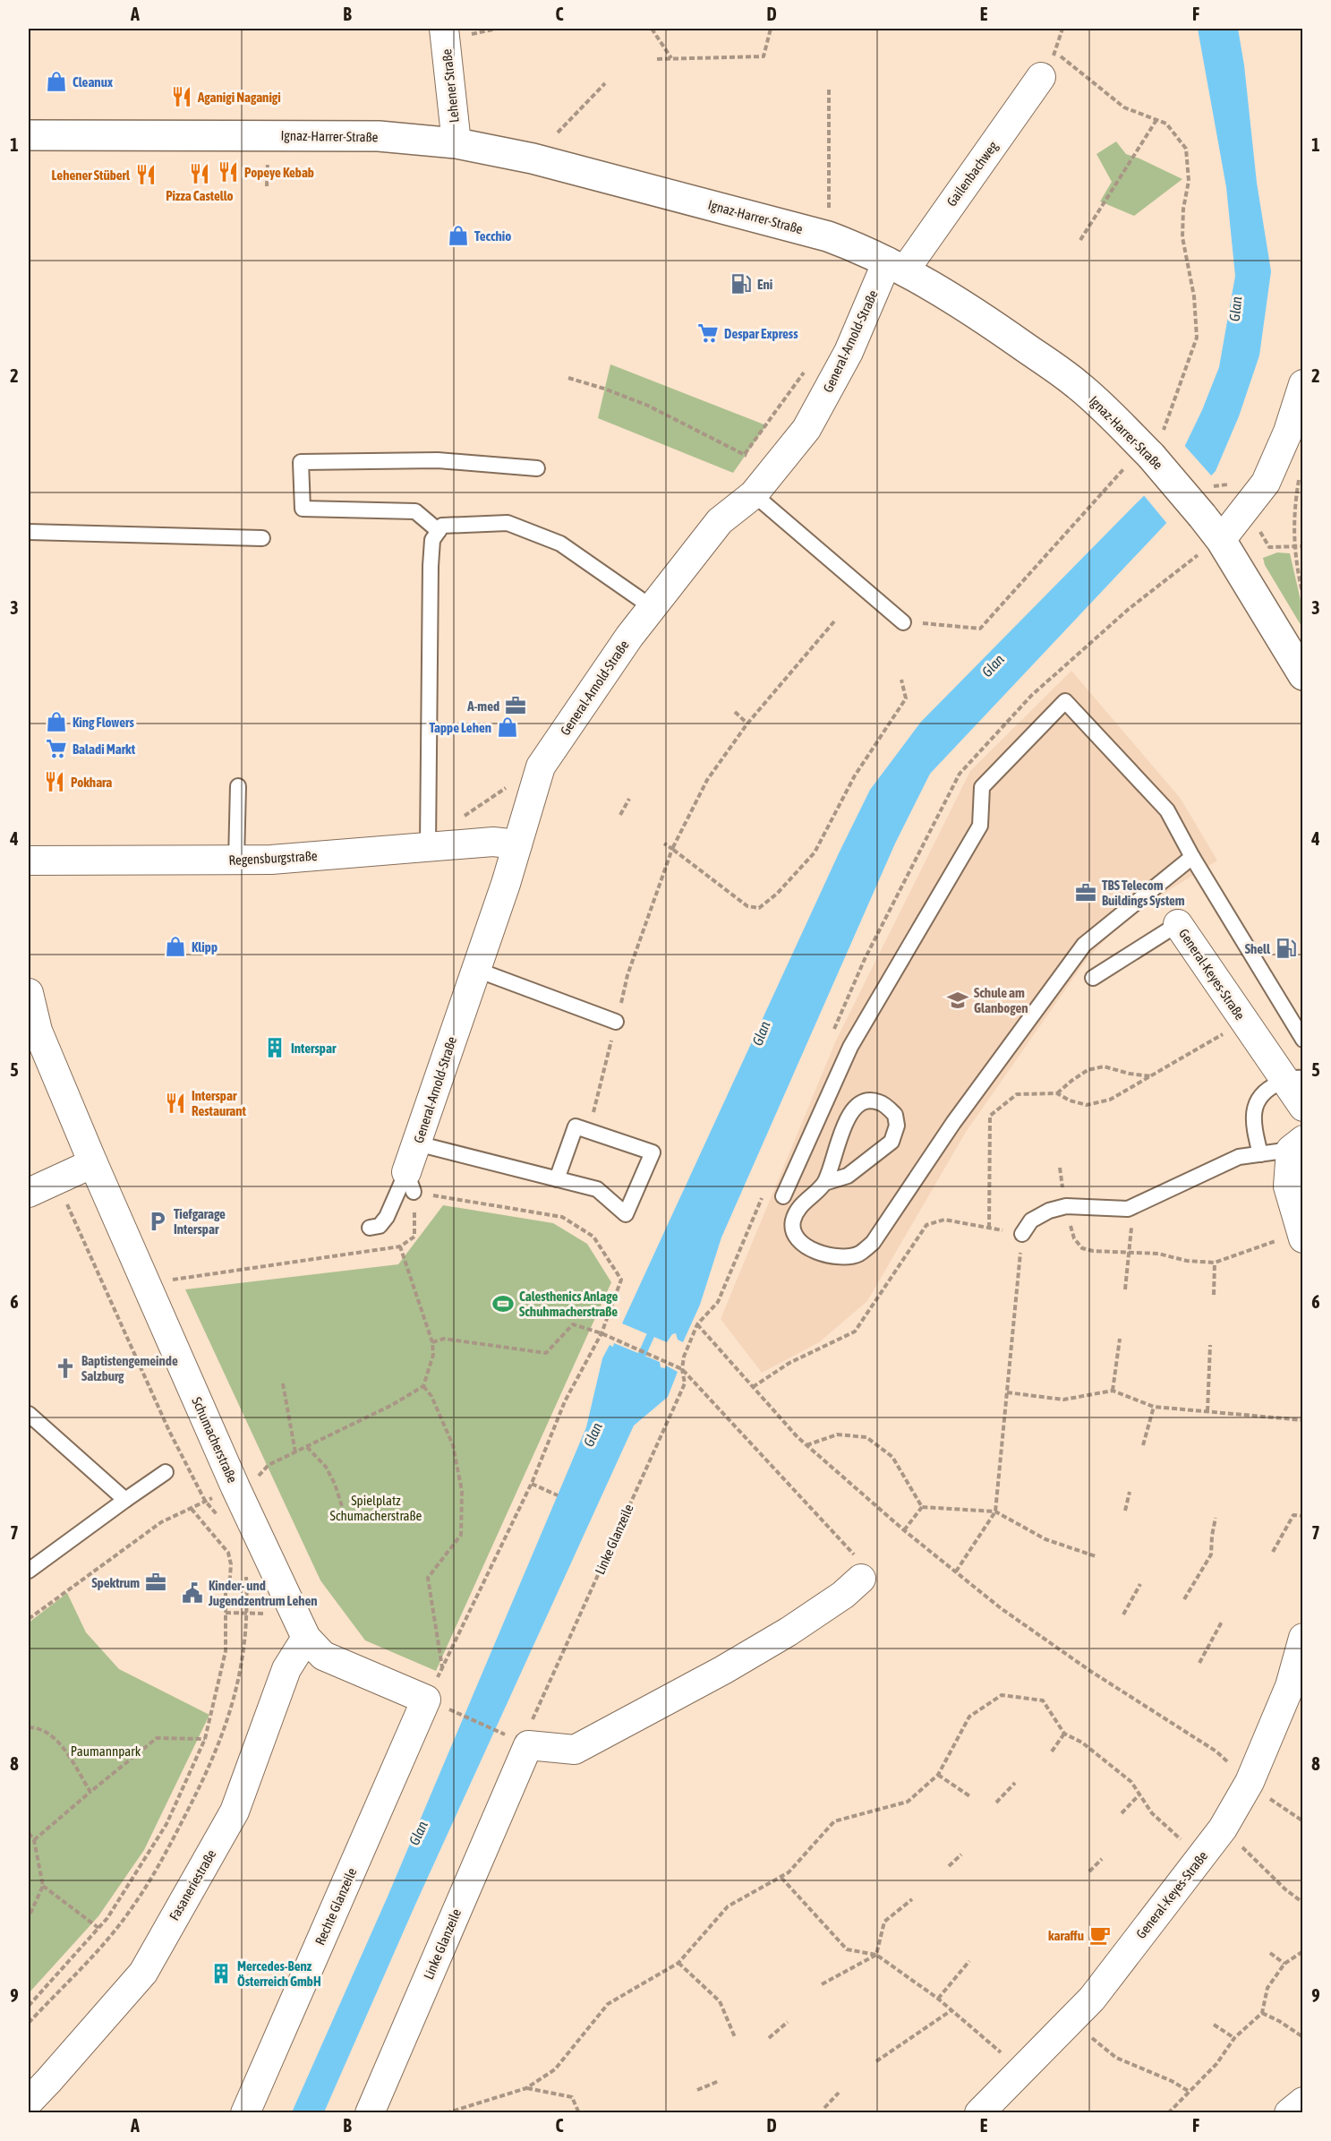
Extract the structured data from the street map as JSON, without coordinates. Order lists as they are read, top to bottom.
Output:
{
  "streets": {
    "main road": ["Ignaz-Harrer-Straße"],
    "street": [
      "Lehener Straße",
      "Gailenbachweg",
      "General-Arnold-Straße",
      "Regensburgstraße",
      "General-Keyes-Straße",
      "Schumacherstraße",
      "Linke Glanzeile",
      "Fasaneriestraße",
      "Rechte Glanzeile"
    ]
  },
  "crossings": [
    ["Lehener Straße", "Ignaz-Harrer-Straße"],
    ["Ignaz-Harrer-Straße", "Gailenbachweg"],
    ["Ignaz-Harrer-Straße", "General-Arnold-Straße"],
    ["Gailenbachweg", "General-Arnold-Straße"],
    ["General-Arnold-Straße", "Regensburgstraße"],
    ["Schumacherstraße", "Fasaneriestraße"],
    ["Schumacherstraße", "Rechte Glanzeile"]
  ],
  "water": ["Glan"],
  "parks": ["Spielplatz Schumacherstraße", "Paumannpark"],
  "places": {
    "shop": [
      "Cleanux",
      "Tecchio",
      "King Flowers",
      "Tappe Lehen",
      "Klipp"
    ],
    "restaurant": [
      "Aganigi Naganigi",
      "Popeye Kebab",
      "Pizza Castello",
      "Lehener Stüberl",
      "Pokhara",
      "Interspar Restaurant"
    ],
    "fuel station": ["Eni", "Shell"],
    "supermarket": ["Despar Express", "Baladi Markt"],
    "office": ["A-med", "TBS Telecom Buildings System", "Spektrum"],
    "school or university": ["Schule am Glanbogen"],
    "building": ["Interspar", "Mercedes-Benz Österreich GmbH"],
    "parking": ["Tiefgarage Interspar"],
    "sports": ["Calesthenics Anlage Schuhmacherstraße"],
    "church": ["Baptistengemeinde Salzburg"],
    "public building": ["Kinder- und Jugendzentrum Lehen"],
    "cafe": ["karaffu"]
  },
  "grid": {
    "columns": [
      "A",
      "B",
      "C",
      "D",
      "E",
      "F"
    ],
    "rows": [
      "1",
      "2",
      "3",
      "4",
      "5",
      "6",
      "7",
      "8",
      "9"
    ]
  }
}
